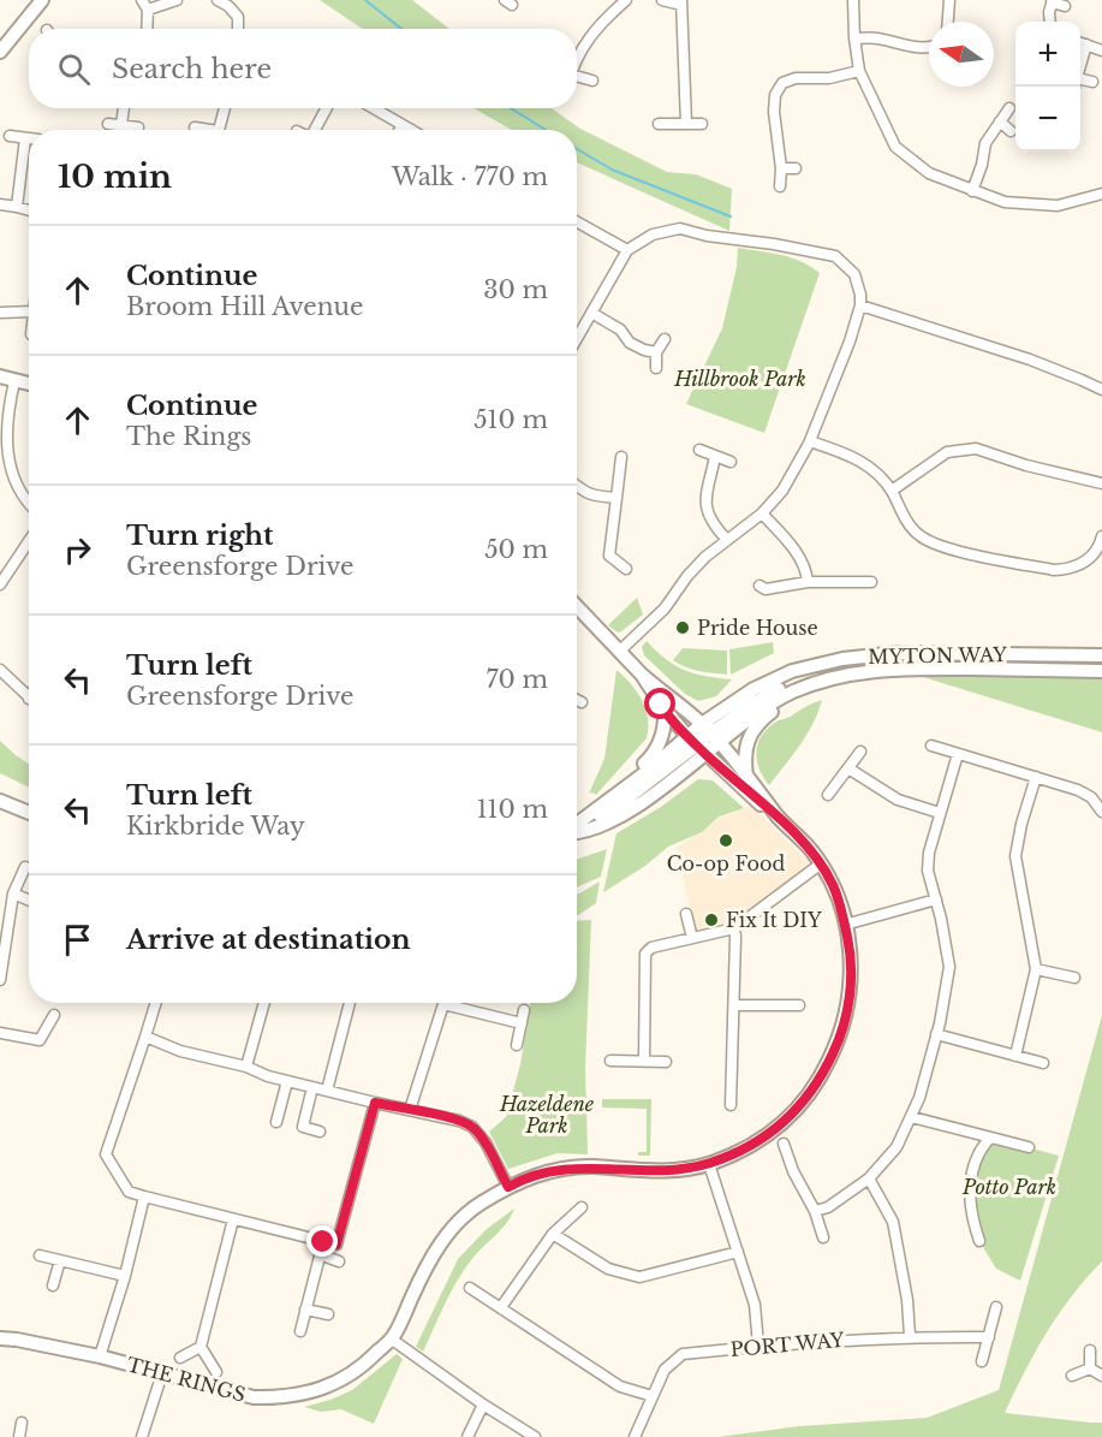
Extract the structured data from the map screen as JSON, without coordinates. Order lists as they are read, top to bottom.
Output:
{
  "streets": {
    "street": ["MYTON WAY", "PORT WAY", "THE RINGS"]
  },
  "crossings": [
    ["MYTON WAY", "THE RINGS"]
  ],
  "parks": ["Hillbrook Park", "Hazeldene Park", "Potto Park"],
  "places": ["Pride House", "Co-op Food", "Fix It DIY"],
  "north": "left",
  "page": {
    "map_buttons": ["+", "−"],
    "search": "Search here",
    "heading": ["10 min", "Walk · 770 m"],
    "list": [
      ["Continue", "Broom Hill Avenue", "30 m"],
      ["Continue", "The Rings", "510 m"],
      ["Turn right", "Greensforge Drive", "50 m"],
      ["Turn left", "Greensforge Drive", "70 m"],
      ["Turn left", "Kirkbride Way", "110 m"],
      "Arrive at destination"
    ]
  }
}
